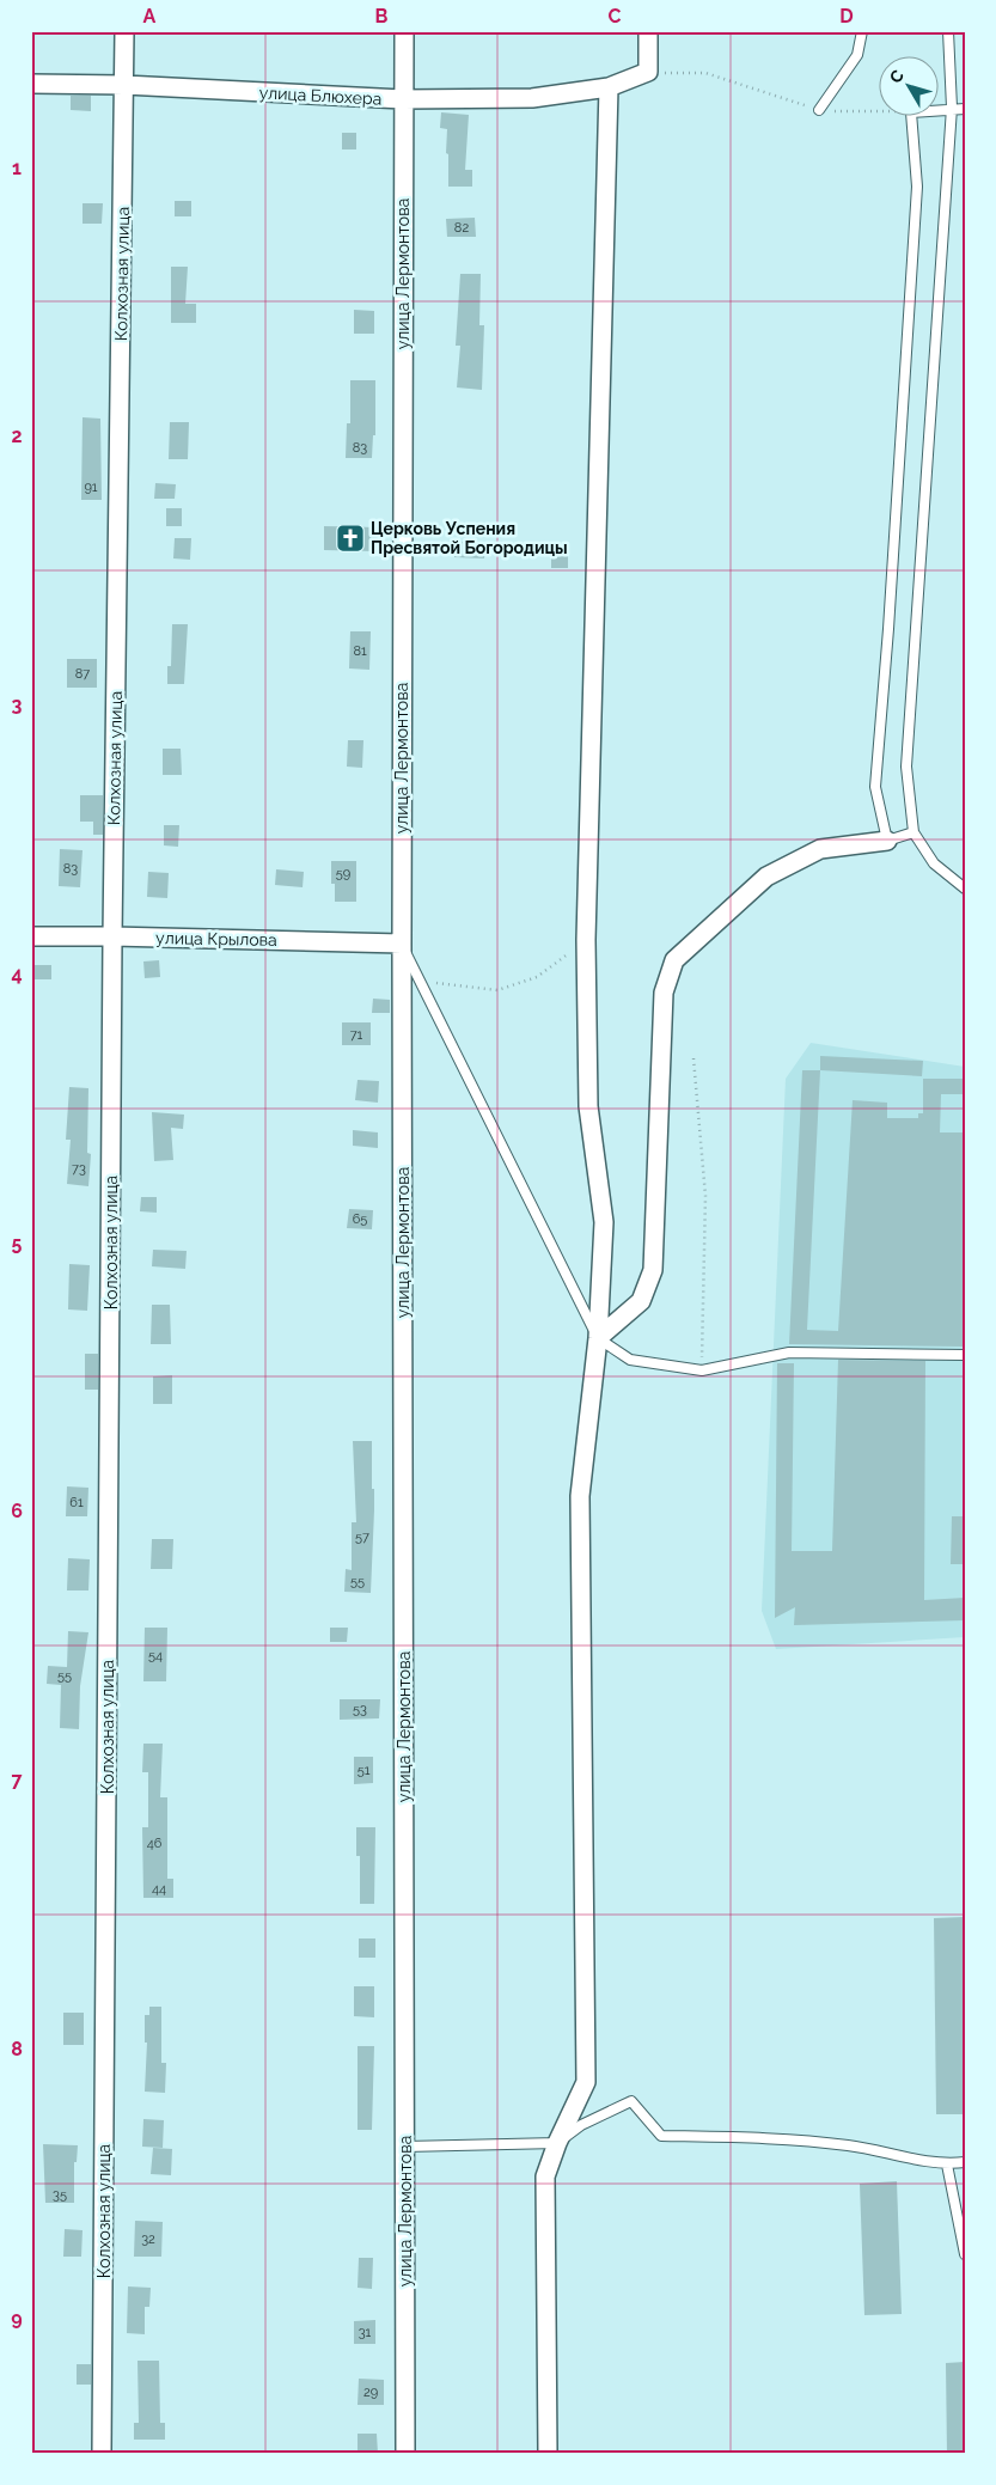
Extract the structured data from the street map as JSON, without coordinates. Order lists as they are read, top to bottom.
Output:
{
  "streets": {
    "street": [
      "улица Блюхера",
      "Колхозная улица",
      "улица Лермонтова",
      "улица Крылова"
    ]
  },
  "crossings": [
    ["улица Блюхера", "Колхозная улица"],
    ["улица Блюхера", "улица Лермонтова"],
    ["Колхозная улица", "улица Крылова"],
    ["улица Лермонтова", "улица Крылова"]
  ],
  "places": {
    "church": ["Церковь Успения Пресвятой Богородицы"]
  },
  "house_numbers": [
    "82",
    "83",
    "91",
    "81",
    "87",
    "83",
    "59",
    "71",
    "73",
    "65",
    "61",
    "57",
    "55",
    "54",
    "55",
    "53",
    "51",
    "46",
    "44",
    "35",
    "32",
    "31",
    "29"
  ],
  "north": "top left",
  "grid": {
    "columns": [
      "A",
      "B",
      "C",
      "D"
    ],
    "rows": [
      "1",
      "2",
      "3",
      "4",
      "5",
      "6",
      "7",
      "8",
      "9"
    ]
  }
}
